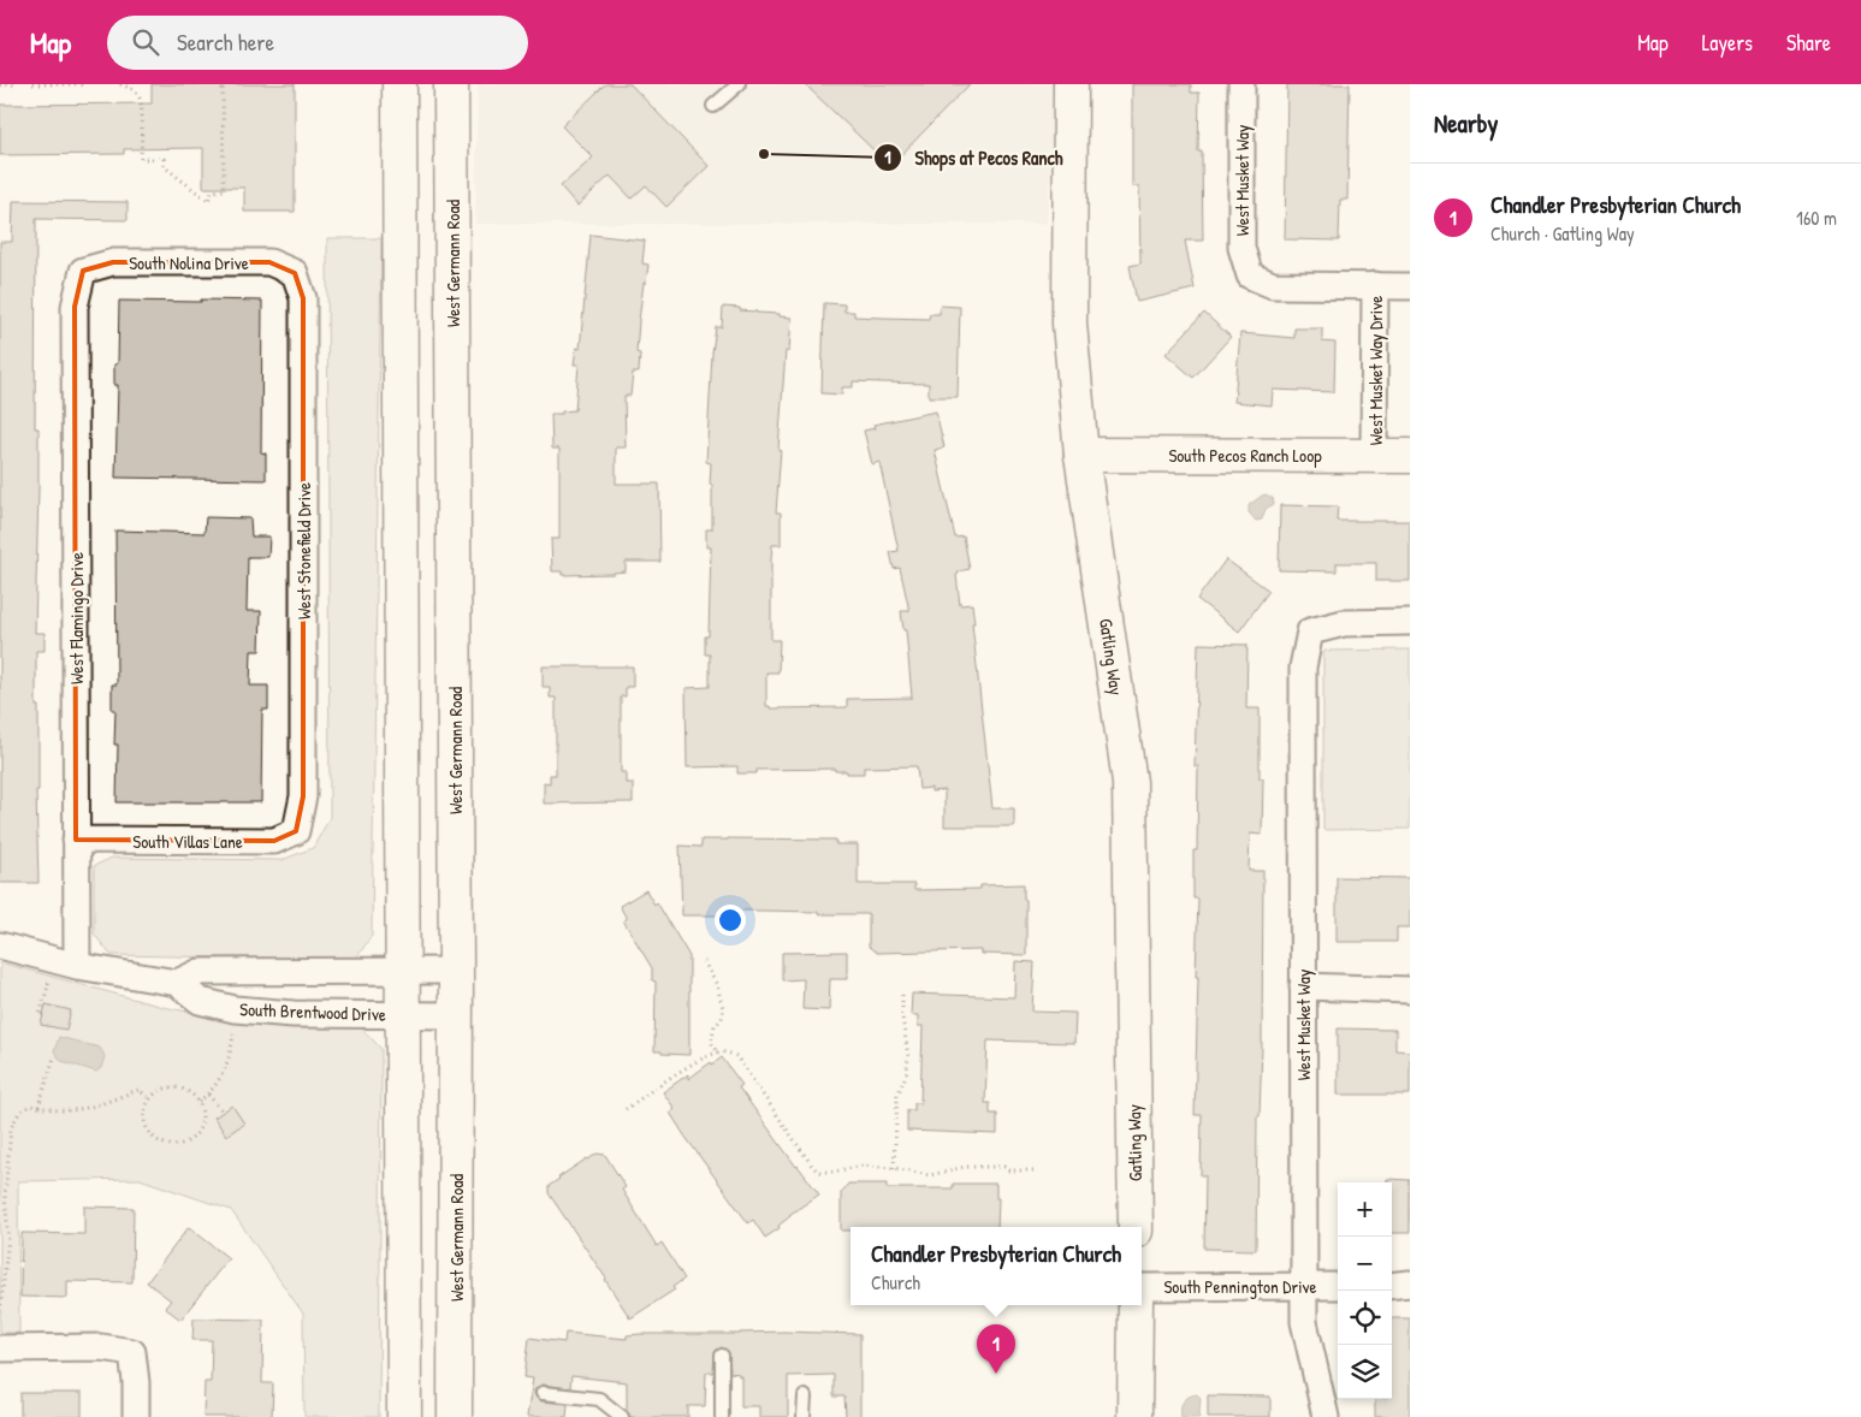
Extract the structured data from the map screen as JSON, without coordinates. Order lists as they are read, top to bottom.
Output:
{
  "streets": {
    "main road": ["West Germann Road", "South Pecos Ranch Loop", "Gatling Way"],
    "street": [
      "West Musket Way",
      "South Nolina Drive",
      "West Musket Way Drive",
      "West Stonefield Drive",
      "West Flamingo Drive",
      "South Villas Lane",
      "South Brentwood Drive",
      "South Pennington Drive"
    ]
  },
  "crossings": [
    ["West Musket Way", "West Musket Way Drive"],
    ["West Musket Way", "South Pennington Drive"],
    ["South Nolina Drive", "West Stonefield Drive"],
    ["South Nolina Drive", "West Flamingo Drive"],
    ["West Germann Road", "South Brentwood Drive"],
    ["West Musket Way Drive", "South Pecos Ranch Loop"],
    ["South Pecos Ranch Loop", "Gatling Way"],
    ["West Stonefield Drive", "South Villas Lane"],
    ["West Flamingo Drive", "South Villas Lane"],
    ["West Flamingo Drive", "South Brentwood Drive"]
  ],
  "places": ["Shops at Pecos Ranch"],
  "page": {
    "header": "Map",
    "search": "Search here",
    "nav": ["Map", "Layers", "Share"],
    "heading": "Nearby",
    "list": [
      {
        "mark": "1",
        "name": "Chandler Presbyterian Church",
        "note": "Church · Gatling Way",
        "value": "160 m"
      }
    ],
    "map_buttons": ["+", "−"],
    "popup": ["Chandler Presbyterian Church", "Church"],
    "pins": "1"
  }
}
